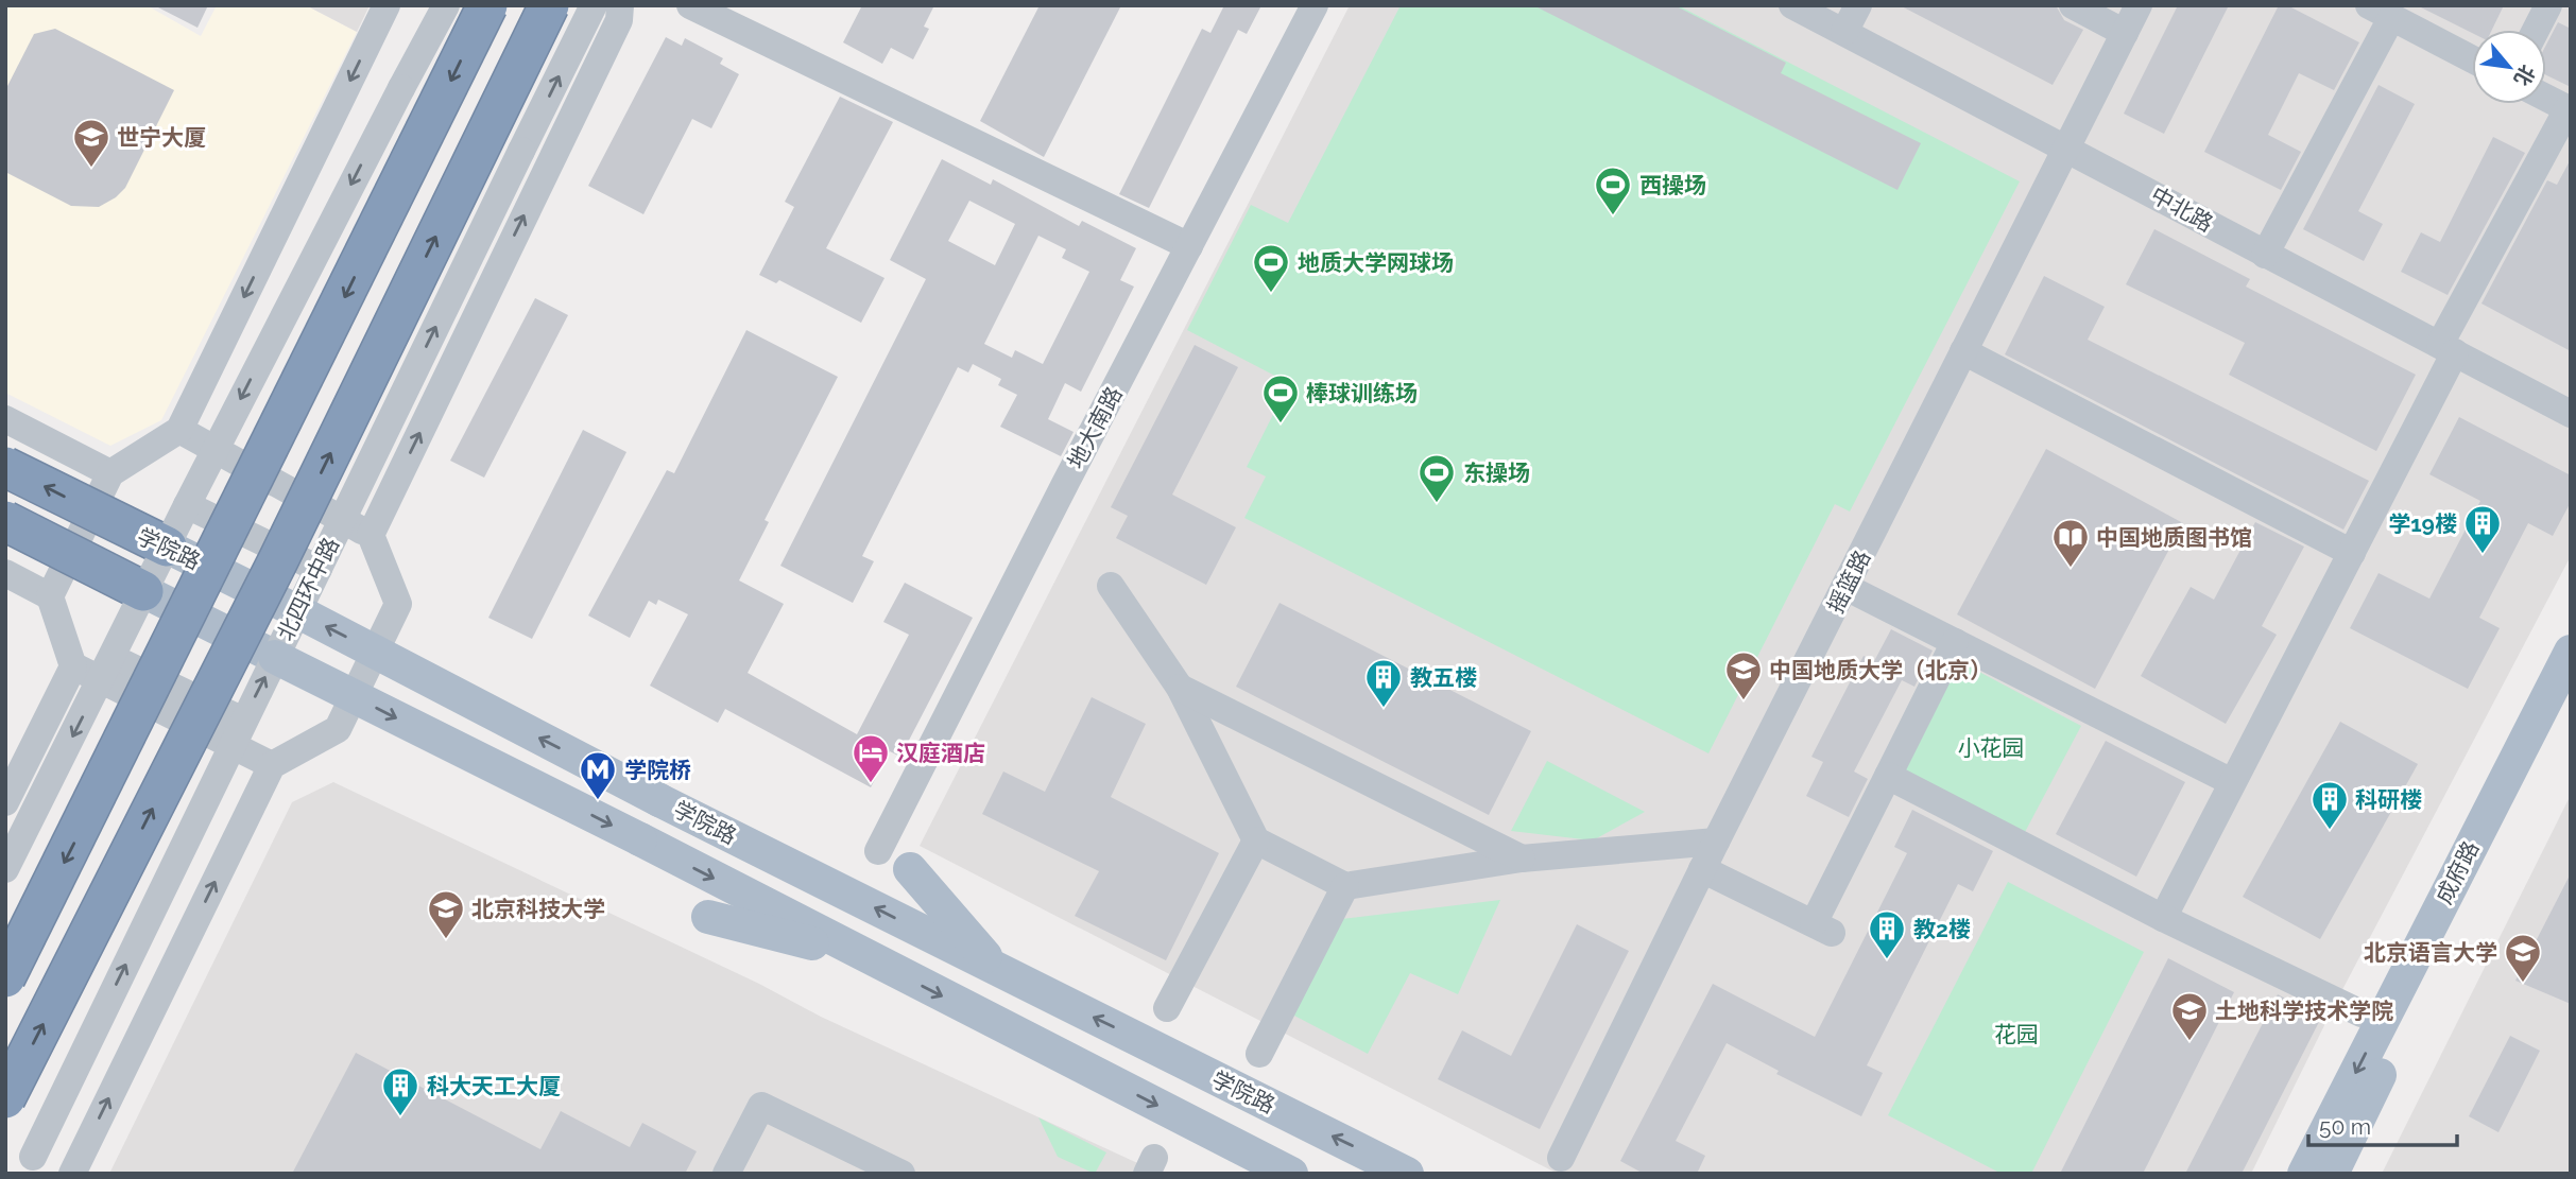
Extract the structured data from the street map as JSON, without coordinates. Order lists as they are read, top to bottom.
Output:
{
  "streets": {
    "highway": ["学院路", "北四环中路"],
    "main road": ["成府路"],
    "street": ["中北路", "地大南路", "摇篮路"]
  },
  "crossings": [
    ["中北路", "摇篮路"],
    ["学院路", "北四环中路"]
  ],
  "parks": ["小花园", "花园"],
  "places": {
    "school or university": [
      "世宁大厦",
      "中国地质大学（北京）",
      "北京科技大学",
      "北京语言大学",
      "土地科学技术学院"
    ],
    "sports": [
      "西操场",
      "地质大学网球场",
      "棒球训练场",
      "东操场"
    ],
    "building": [
      "学19楼",
      "教五楼",
      "科研楼",
      "教2楼",
      "科大天工大厦"
    ],
    "library": ["中国地质图书馆"],
    "hotel": ["汉庭酒店"],
    "metro station": ["学院桥"]
  },
  "scale_bar": "50 m",
  "north": "bottom right"
}
